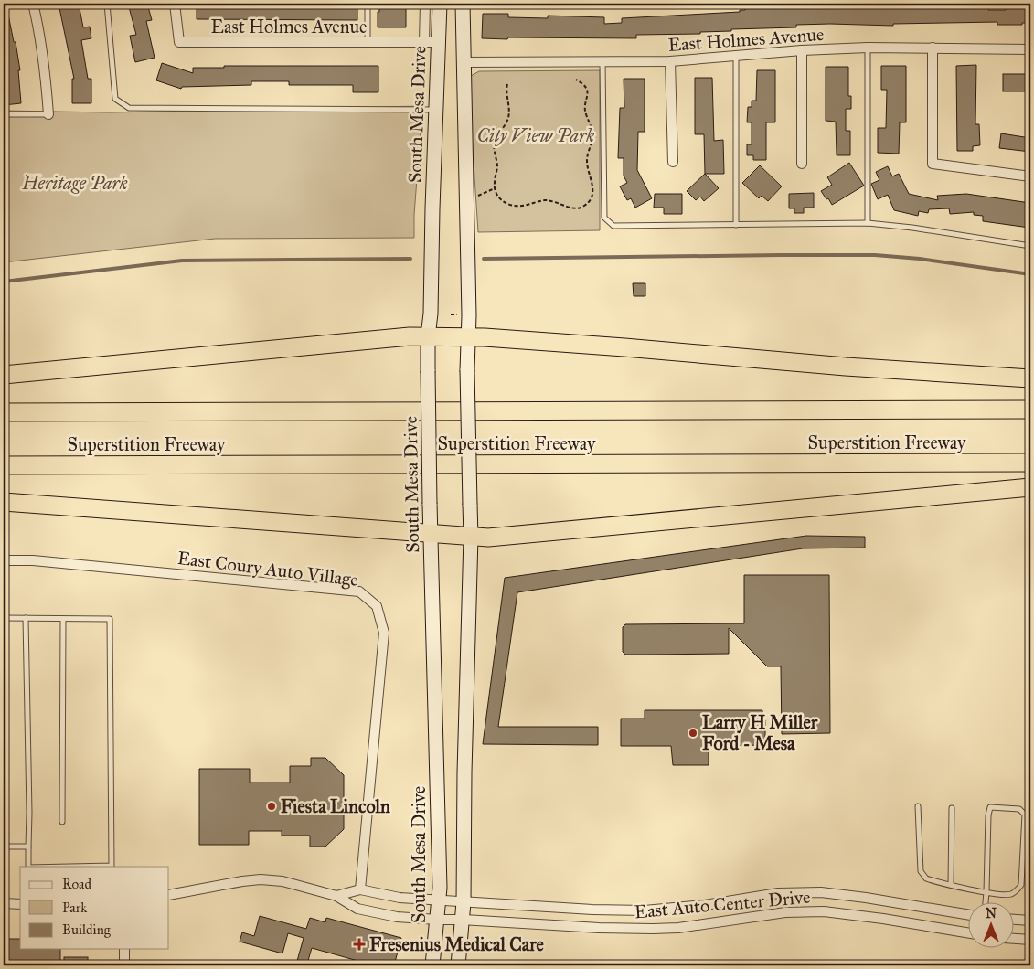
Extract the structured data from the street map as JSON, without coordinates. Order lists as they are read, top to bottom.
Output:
{
  "streets": {
    "highway": ["Superstition Freeway"],
    "main road": ["South Mesa Drive"],
    "street": ["East Holmes Avenue", "East Coury Auto Village", "East Auto Center Drive"]
  },
  "crossings": [
    ["East Holmes Avenue", "South Mesa Drive"],
    ["South Mesa Drive", "East Auto Center Drive"],
    ["East Coury Auto Village", "East Auto Center Drive"]
  ],
  "parks": ["City View Park", "Heritage Park"],
  "places": {
    "other": ["Larry H Miller Ford - Mesa", "Fiesta Lincoln"],
    "health": ["Fresenius Medical Care"]
  },
  "legend": ["Road", "Park", "Building"],
  "north": "top"
}
